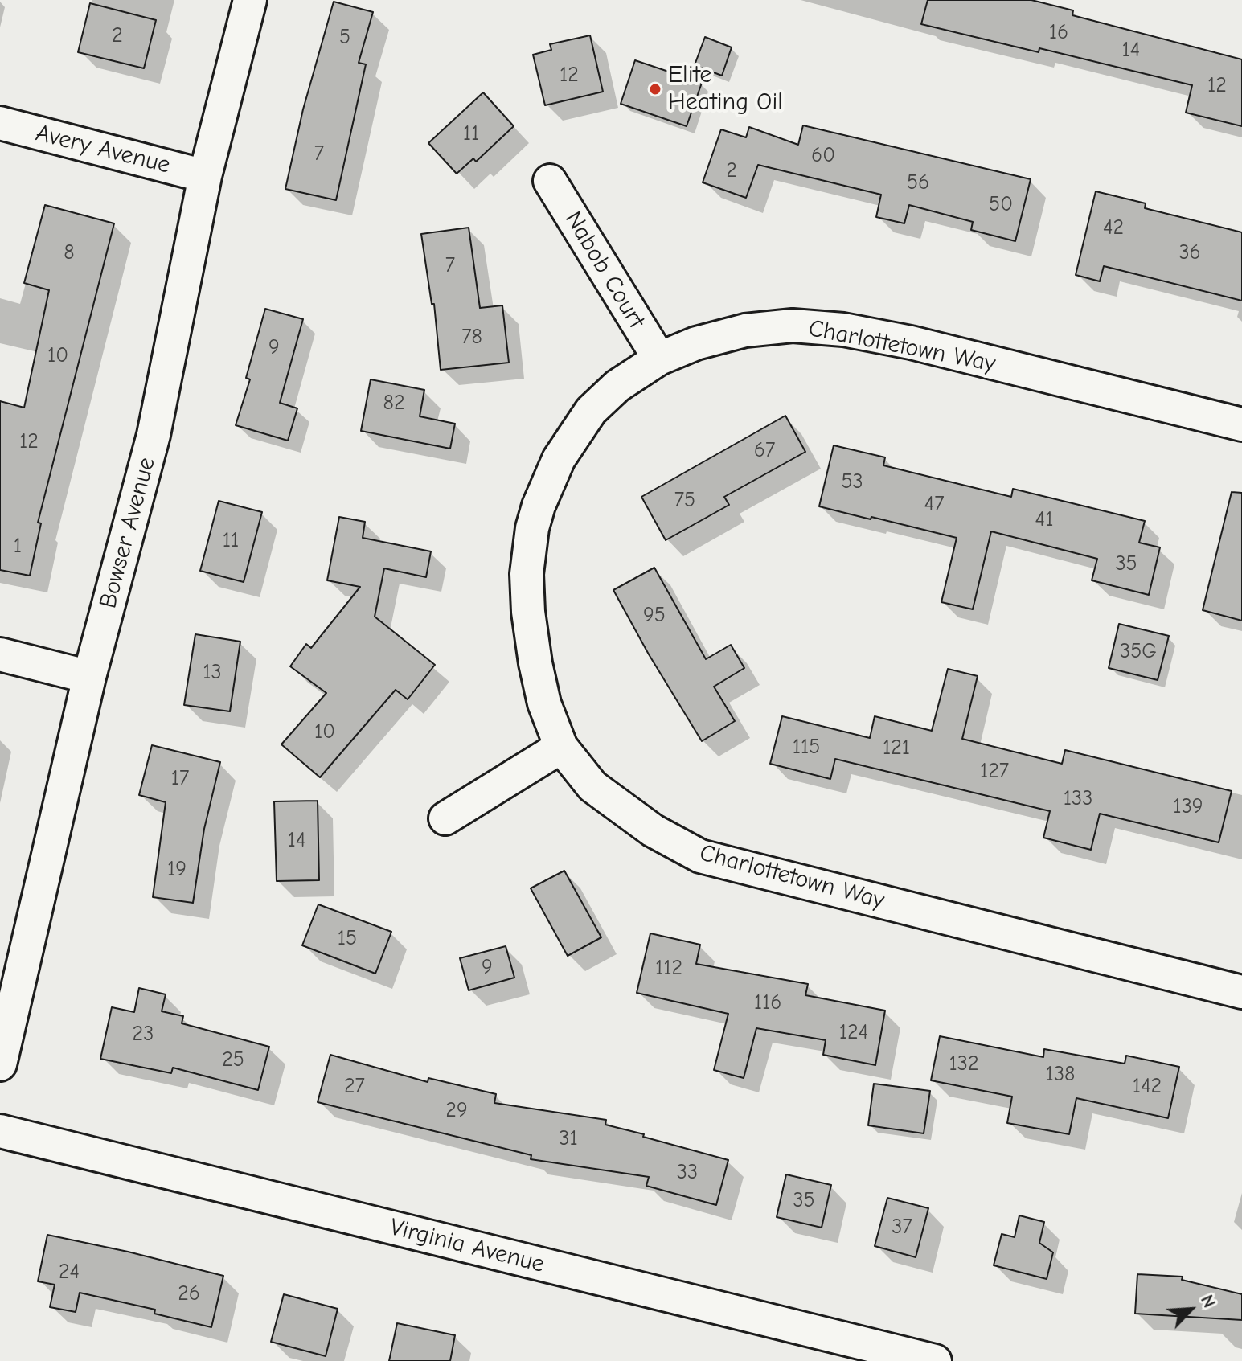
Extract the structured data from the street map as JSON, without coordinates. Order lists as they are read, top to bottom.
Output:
{
  "streets": {
    "street": [
      "Avery Avenue",
      "Nabob Court",
      "Charlottetown Way",
      "Bowser Avenue",
      "Virginia Avenue"
    ]
  },
  "crossings": [
    ["Avery Avenue", "Bowser Avenue"],
    ["Nabob Court", "Charlottetown Way"]
  ],
  "places": ["Elite Heating Oil"],
  "house_numbers": [
    "16",
    "2",
    "5",
    "14",
    "12",
    "12",
    "11",
    "7",
    "60",
    "2",
    "56",
    "50",
    "42",
    "8",
    "36",
    "7",
    "78",
    "9",
    "10",
    "82",
    "12",
    "67",
    "53",
    "75",
    "47",
    "41",
    "11",
    "1",
    "35",
    "95",
    "35G",
    "13",
    "10",
    "115",
    "121",
    "127",
    "17",
    "133",
    "139",
    "14",
    "19",
    "15",
    "9",
    "112",
    "116",
    "124",
    "23",
    "25",
    "132",
    "138",
    "27",
    "142",
    "29",
    "31",
    "33",
    "35",
    "37",
    "24",
    "26"
  ],
  "north": "top right"
}
